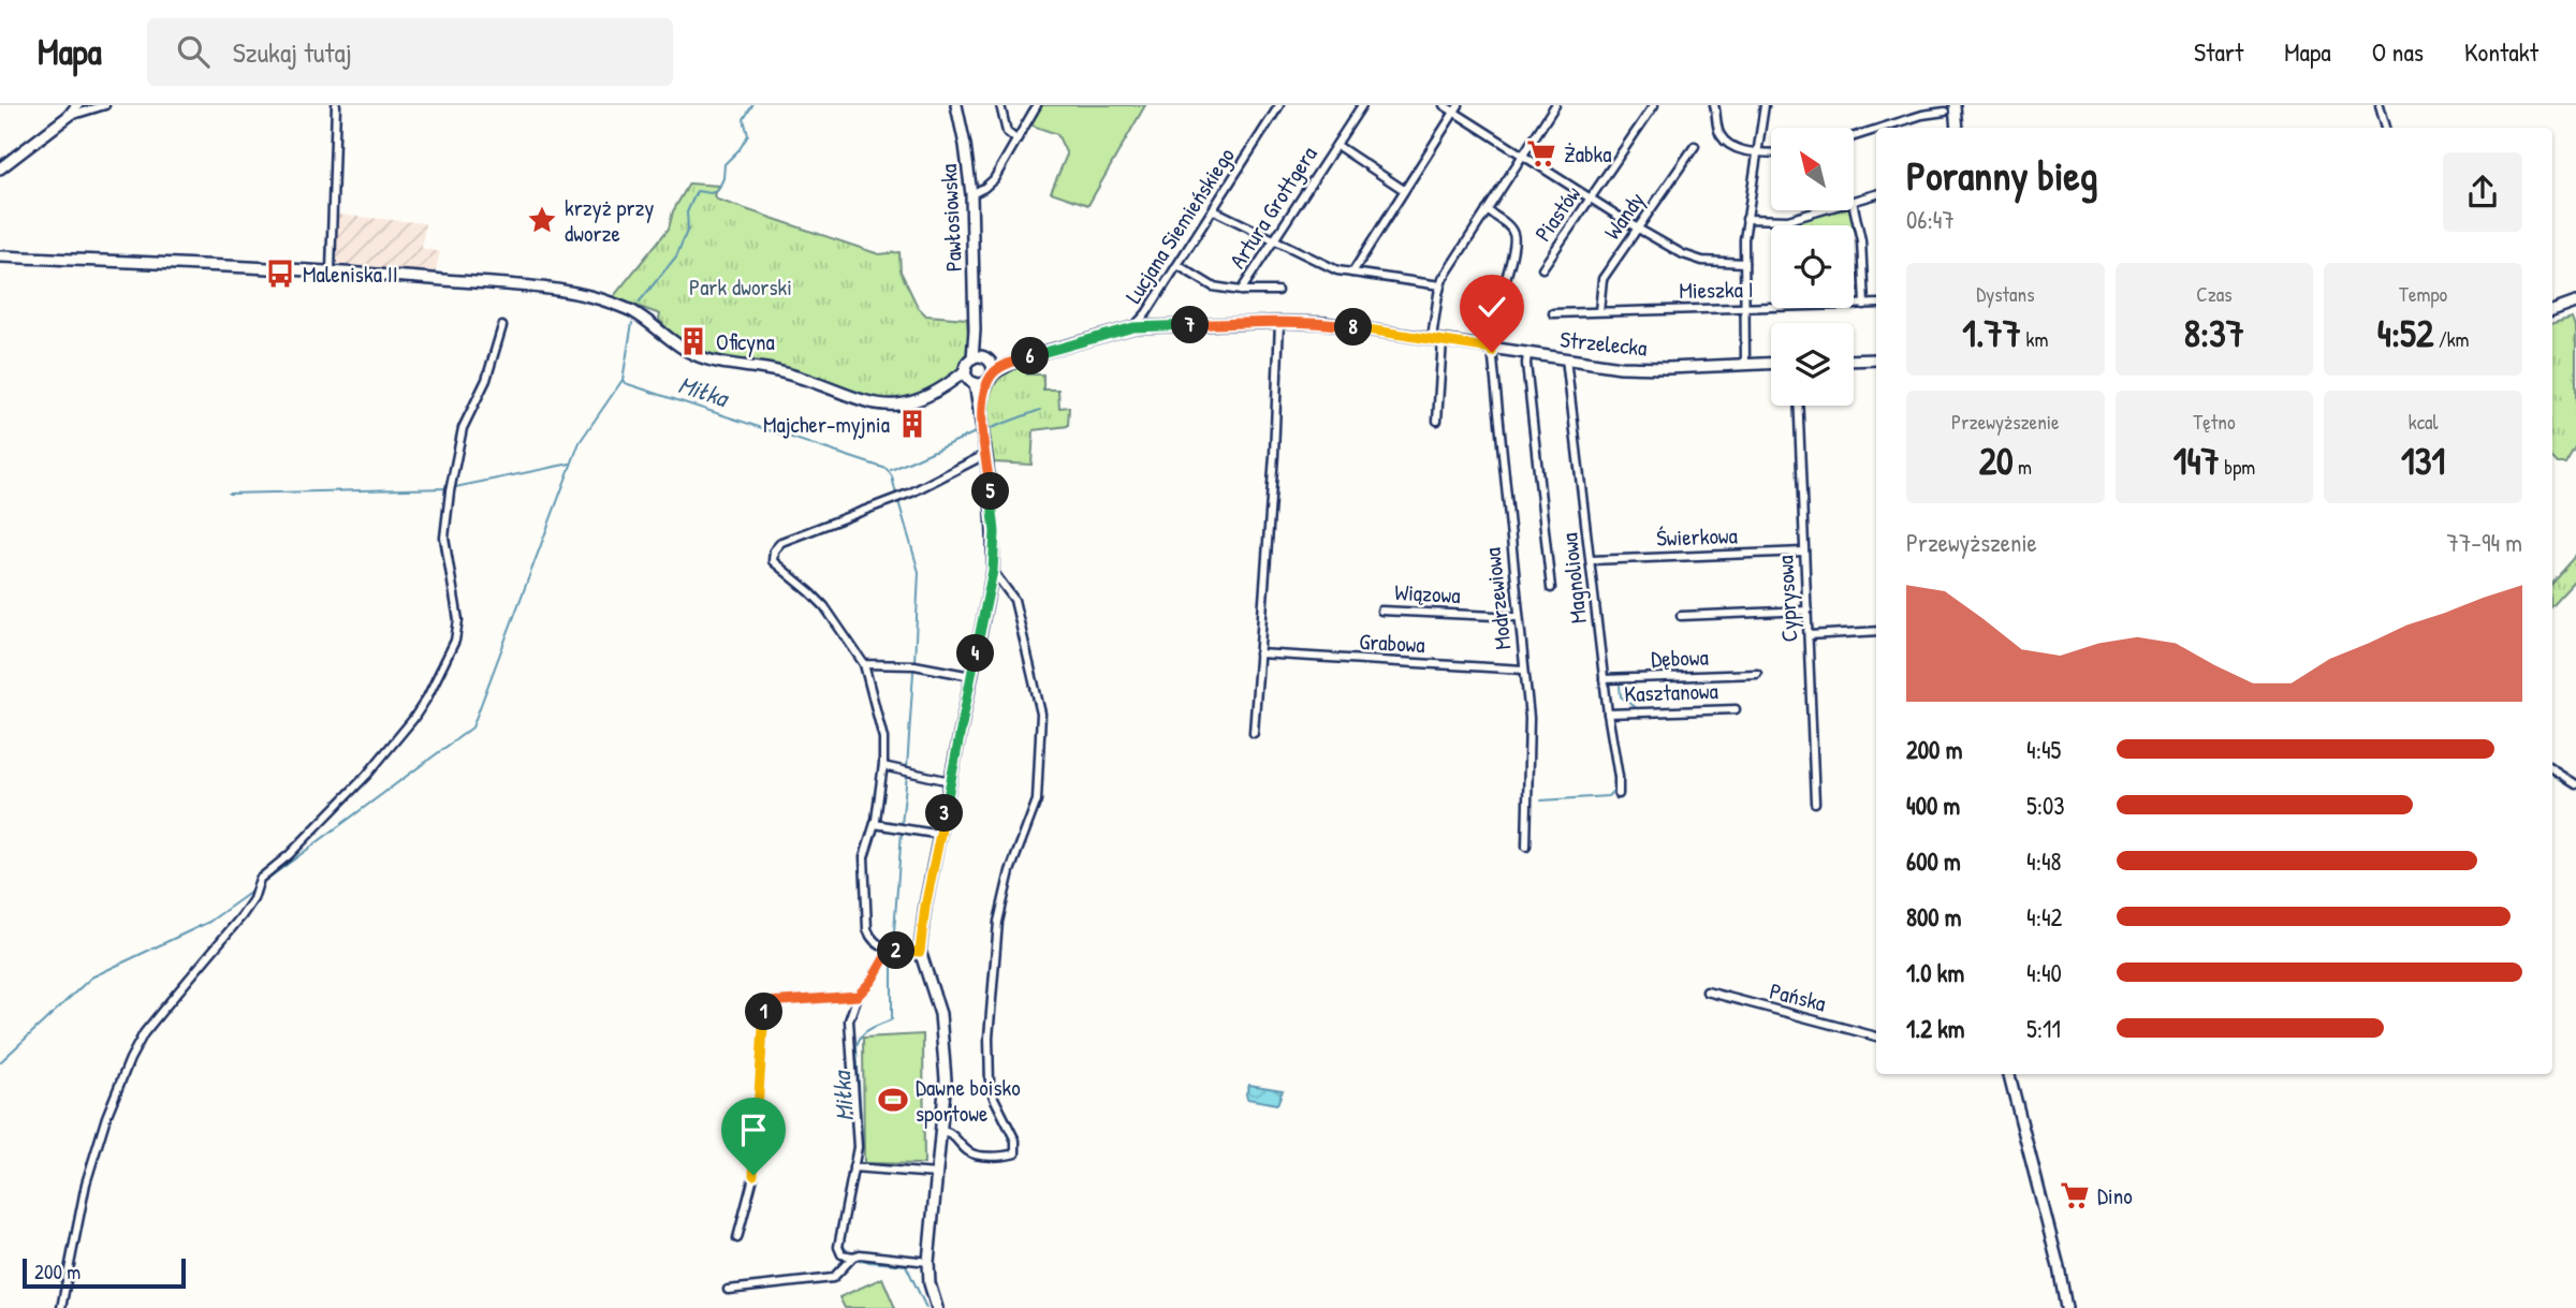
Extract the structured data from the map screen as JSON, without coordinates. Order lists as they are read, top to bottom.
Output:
{
  "streets": {
    "street": [
      "Artura Grottgera",
      "Piastów",
      "Wandy",
      "Pawłosiowska",
      "Lucjana Siemieńskiego",
      "Mieszka I",
      "Strzelecka",
      "Świerkowa",
      "Magnoliowa",
      "Wiązowa",
      "Modrzewiowa",
      "Cyprysowa",
      "Grabowa",
      "Dębowa",
      "Kasztanowa",
      "Pańska"
    ]
  },
  "crossings": [
    ["Artura Grottgera", "Lucjana Siemieńskiego"],
    ["Wandy", "Mieszka I"],
    ["Pawłosiowska", "Strzelecka"],
    ["Lucjana Siemieńskiego", "Strzelecka"],
    ["Strzelecka", "Magnoliowa"],
    ["Strzelecka", "Modrzewiowa"],
    ["Świerkowa", "Magnoliowa"],
    ["Świerkowa", "Cyprysowa"],
    ["Magnoliowa", "Dębowa"],
    ["Magnoliowa", "Kasztanowa"],
    ["Wiązowa", "Modrzewiowa"],
    ["Modrzewiowa", "Grabowa"]
  ],
  "water": ["Miłka"],
  "parks": ["Park dworski"],
  "places": {
    "supermarket": ["Żabka", "Dino"],
    "place": ["krzyż przy dworze"],
    "bus stop": ["Maleniska II"],
    "building": ["Oficyna", "Majcher-myjnia"],
    "sports": ["Dawne boisko sportowe"]
  },
  "scale_bar": "200 m",
  "north": "top left",
  "page": {
    "header": "Mapa",
    "search": "Szukaj tutaj",
    "nav": [
      "Start",
      "Mapa",
      "O nas",
      "Kontakt"
    ],
    "heading": ["Poranny bieg", "06:47"],
    "stats": [
      ["Dystans", "1.77 km"],
      ["Czas", "8:37"],
      ["Tempo", "4:52 /km"],
      ["Przewyższenie", "20 m"],
      ["Tętno", "147 bpm"],
      ["kcal", "131"]
    ],
    "pins": [
      "7",
      "8",
      "6",
      "5",
      "4",
      "3",
      "2",
      "1"
    ],
    "chart": ["Przewyższenie", "77–94 m"],
    "list": [
      {
        "name": "200 m",
        "note": "4:45"
      },
      {
        "name": "400 m",
        "note": "5:03"
      },
      {
        "name": "600 m",
        "note": "4:48"
      },
      {
        "name": "800 m",
        "note": "4:42"
      },
      {
        "name": "1.0 km",
        "note": "4:40"
      },
      {
        "name": "1.2 km",
        "note": "5:11"
      }
    ],
    "scale": "200 m"
  }
}
